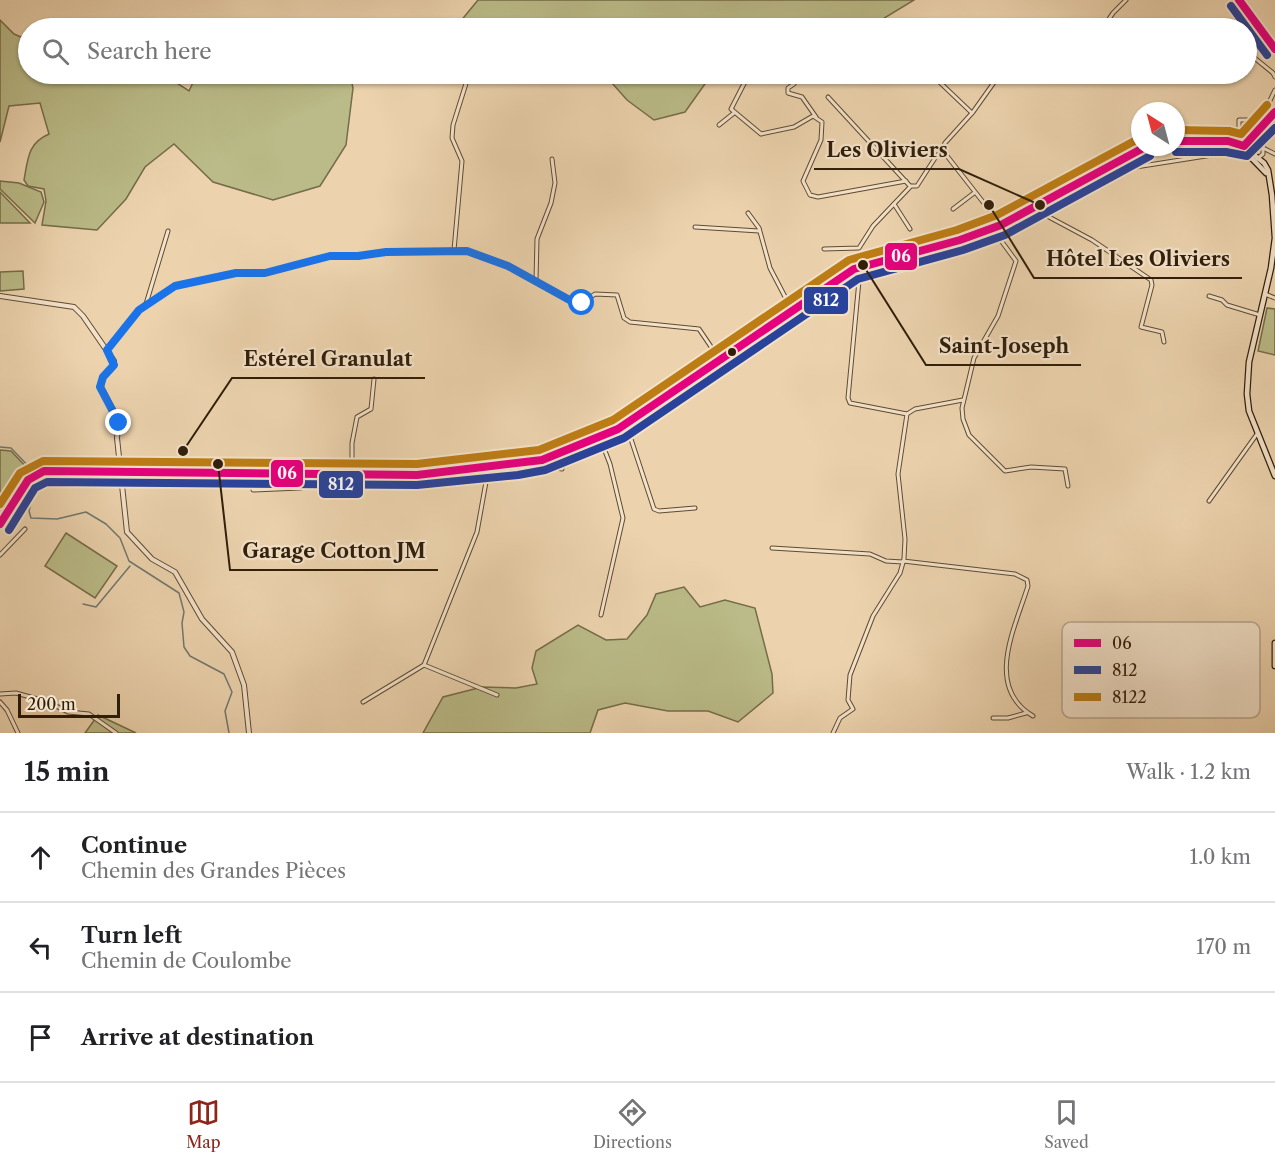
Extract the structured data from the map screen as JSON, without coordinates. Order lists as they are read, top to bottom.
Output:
{
  "places": [
    "Hôtel Les Oliviers",
    "Les Oliviers",
    "Saint-Joseph",
    "Estérel Granulat",
    "Garage Cotton JM"
  ],
  "lines": ["transit line 06", "transit line 812", "transit line 8122"],
  "legend": ["06", "812", "8122"],
  "scale_bar": "200 m",
  "north": "top left",
  "page": {
    "search": "Search here",
    "scale": "200 m",
    "heading": ["15 min", "Walk · 1.2 km"],
    "list": [
      ["Continue", "Chemin des Grandes Pièces", "1.0 km"],
      ["Turn left", "Chemin de Coulombe", "170 m"],
      "Arrive at destination"
    ],
    "nav": ["Map", "Directions", "Saved"]
  }
}
